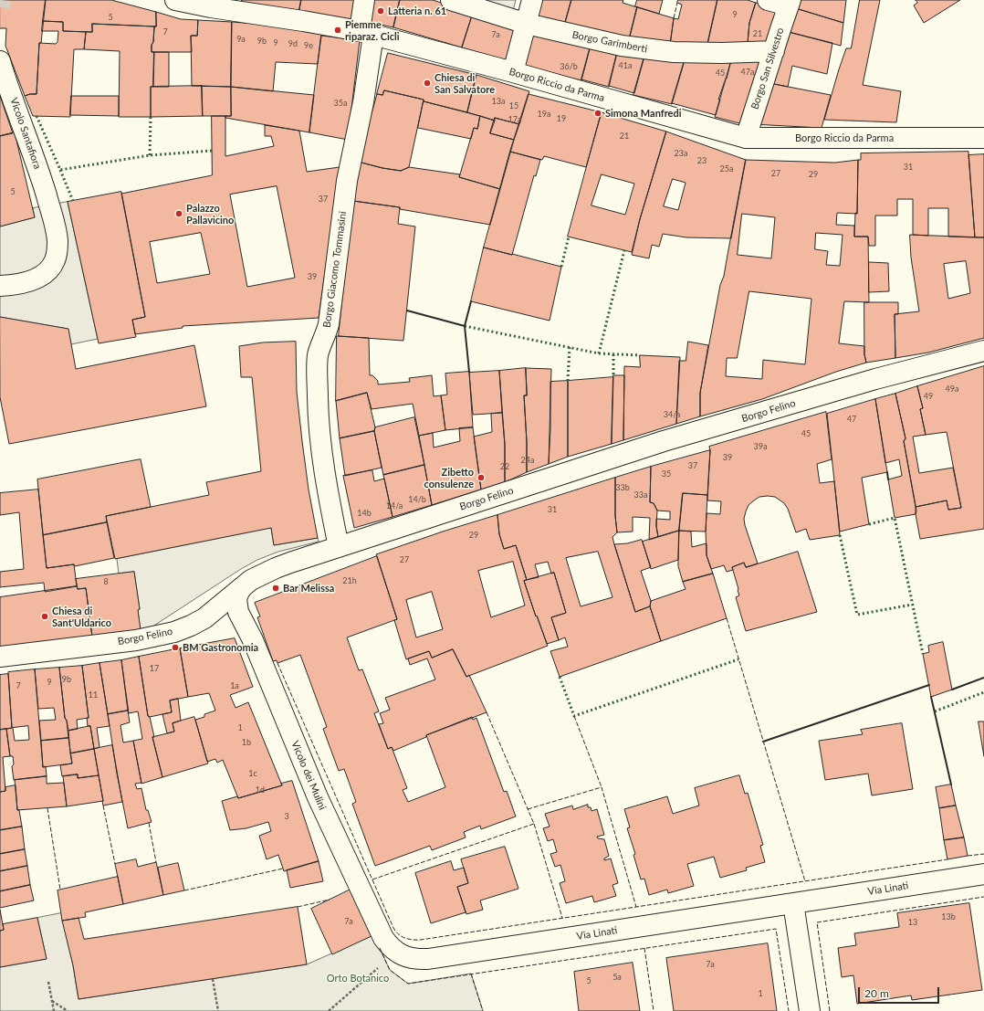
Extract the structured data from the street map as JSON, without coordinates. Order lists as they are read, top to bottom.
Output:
{
  "streets": {
    "street": [
      "Borgo Garimberti",
      "Borgo San Silvestro",
      "Borgo Riccio da Parma",
      "Vicolo Santafiora",
      "Borgo Giacomo Tommasini",
      "Borgo Felino",
      "Vicolo dei Mulini",
      "Via Linati"
    ]
  },
  "crossings": [
    ["Borgo Garimberti", "Borgo San Silvestro"],
    ["Borgo San Silvestro", "Borgo Riccio da Parma"],
    ["Borgo Riccio da Parma", "Borgo Giacomo Tommasini"],
    ["Borgo Giacomo Tommasini", "Borgo Felino"],
    ["Borgo Felino", "Vicolo dei Mulini"],
    ["Vicolo dei Mulini", "Via Linati"]
  ],
  "parks": ["Orto Botanico"],
  "places": [
    "Latteria n. 61",
    "Piemme riparaz. Cicli",
    "Chiesa di San Salvatore",
    "Simona Manfredi",
    "Palazzo Pallavicino",
    "Zibetto consulenze",
    "Bar Melissa",
    "Chiesa di Sant'Uldarico",
    "BM Gastronomia"
  ],
  "house_numbers": [
    "9",
    "5",
    "7",
    "21",
    "7a",
    "9a",
    "9b",
    "9",
    "9d",
    "9e",
    "41a",
    "36/b",
    "47a",
    "45",
    "13a",
    "35a",
    "15",
    "19a",
    "19",
    "17a",
    "21",
    "23a",
    "23",
    "31",
    "25a",
    "27",
    "29",
    "5",
    "37",
    "39",
    "49a",
    "49",
    "34/a",
    "47",
    "45",
    "39a",
    "39",
    "24a",
    "37",
    "22",
    "35",
    "33b",
    "33a",
    "14/b",
    "14/a",
    "31",
    "14b",
    "29",
    "27",
    "21h",
    "8",
    "17",
    "9b",
    "9",
    "7",
    "1a",
    "11",
    "1",
    "1b",
    "1c",
    "1d",
    "3",
    "13b",
    "7a",
    "13",
    "7a",
    "5a",
    "5",
    "1"
  ],
  "scale_bar": "20 m"
}
